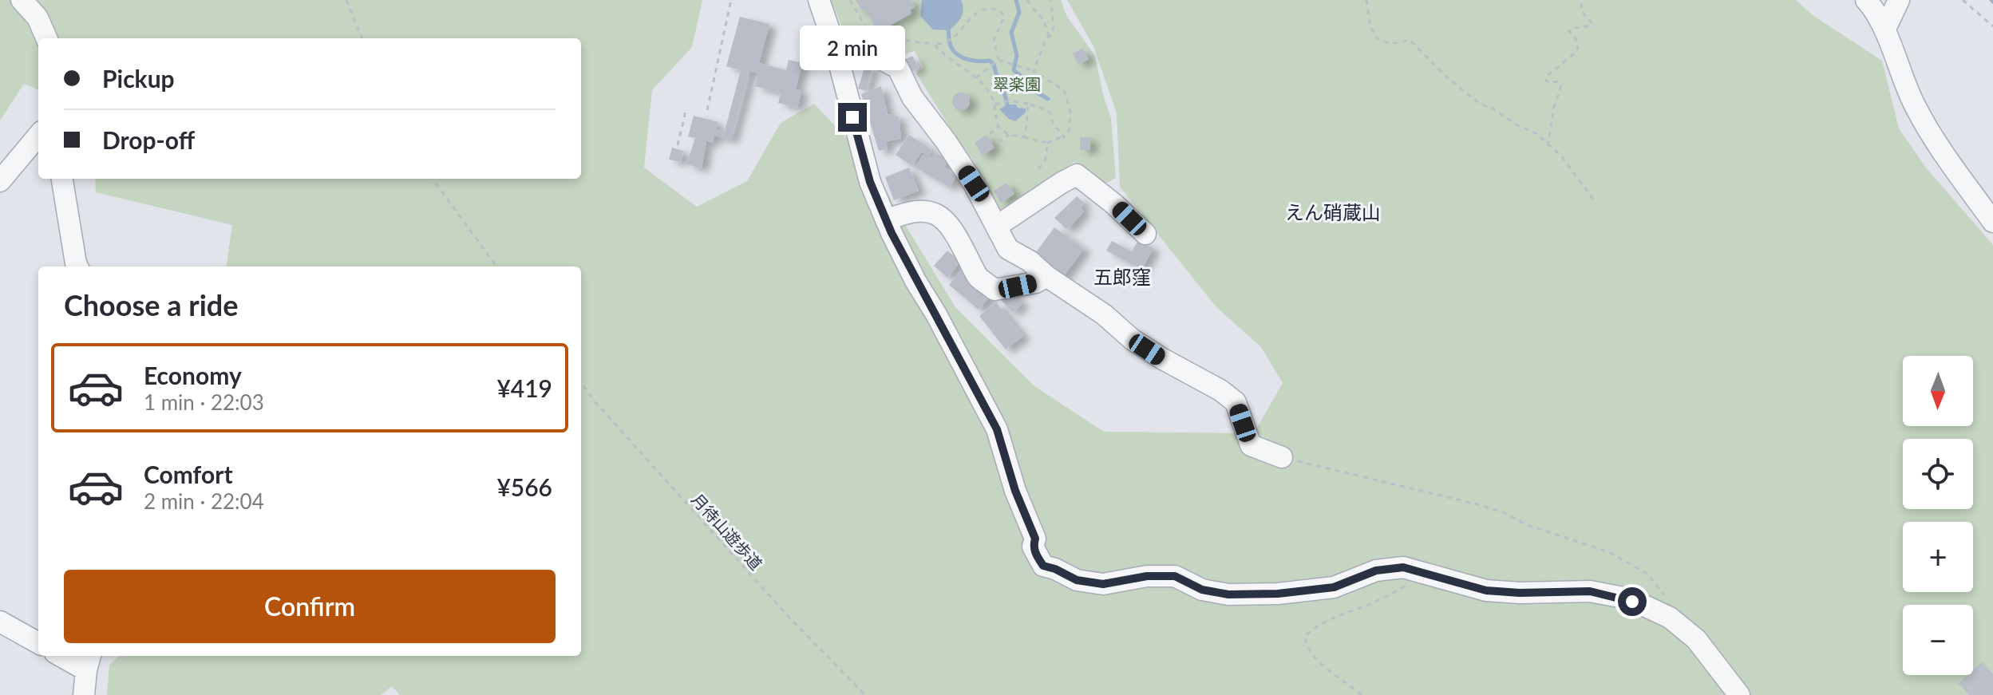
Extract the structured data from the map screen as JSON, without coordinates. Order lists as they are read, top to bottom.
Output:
{
  "streets": {
    "path": ["月待山遊歩道"]
  },
  "districts": ["えん硝蔵山", "五郎窪"],
  "parks": ["翠楽園"],
  "north": "bottom",
  "page": {
    "bubble": "2 min",
    "banner": ["Pickup", "Drop-off"],
    "heading": "Choose a ride",
    "list": [
      {
        "name": "Economy",
        "note": "1 min · 22:03",
        "value": "¥419"
      },
      {
        "name": "Comfort",
        "note": "2 min · 22:04",
        "value": "¥566"
      }
    ],
    "map_buttons": ["+", "−"],
    "buttons": "Confirm"
  }
}
